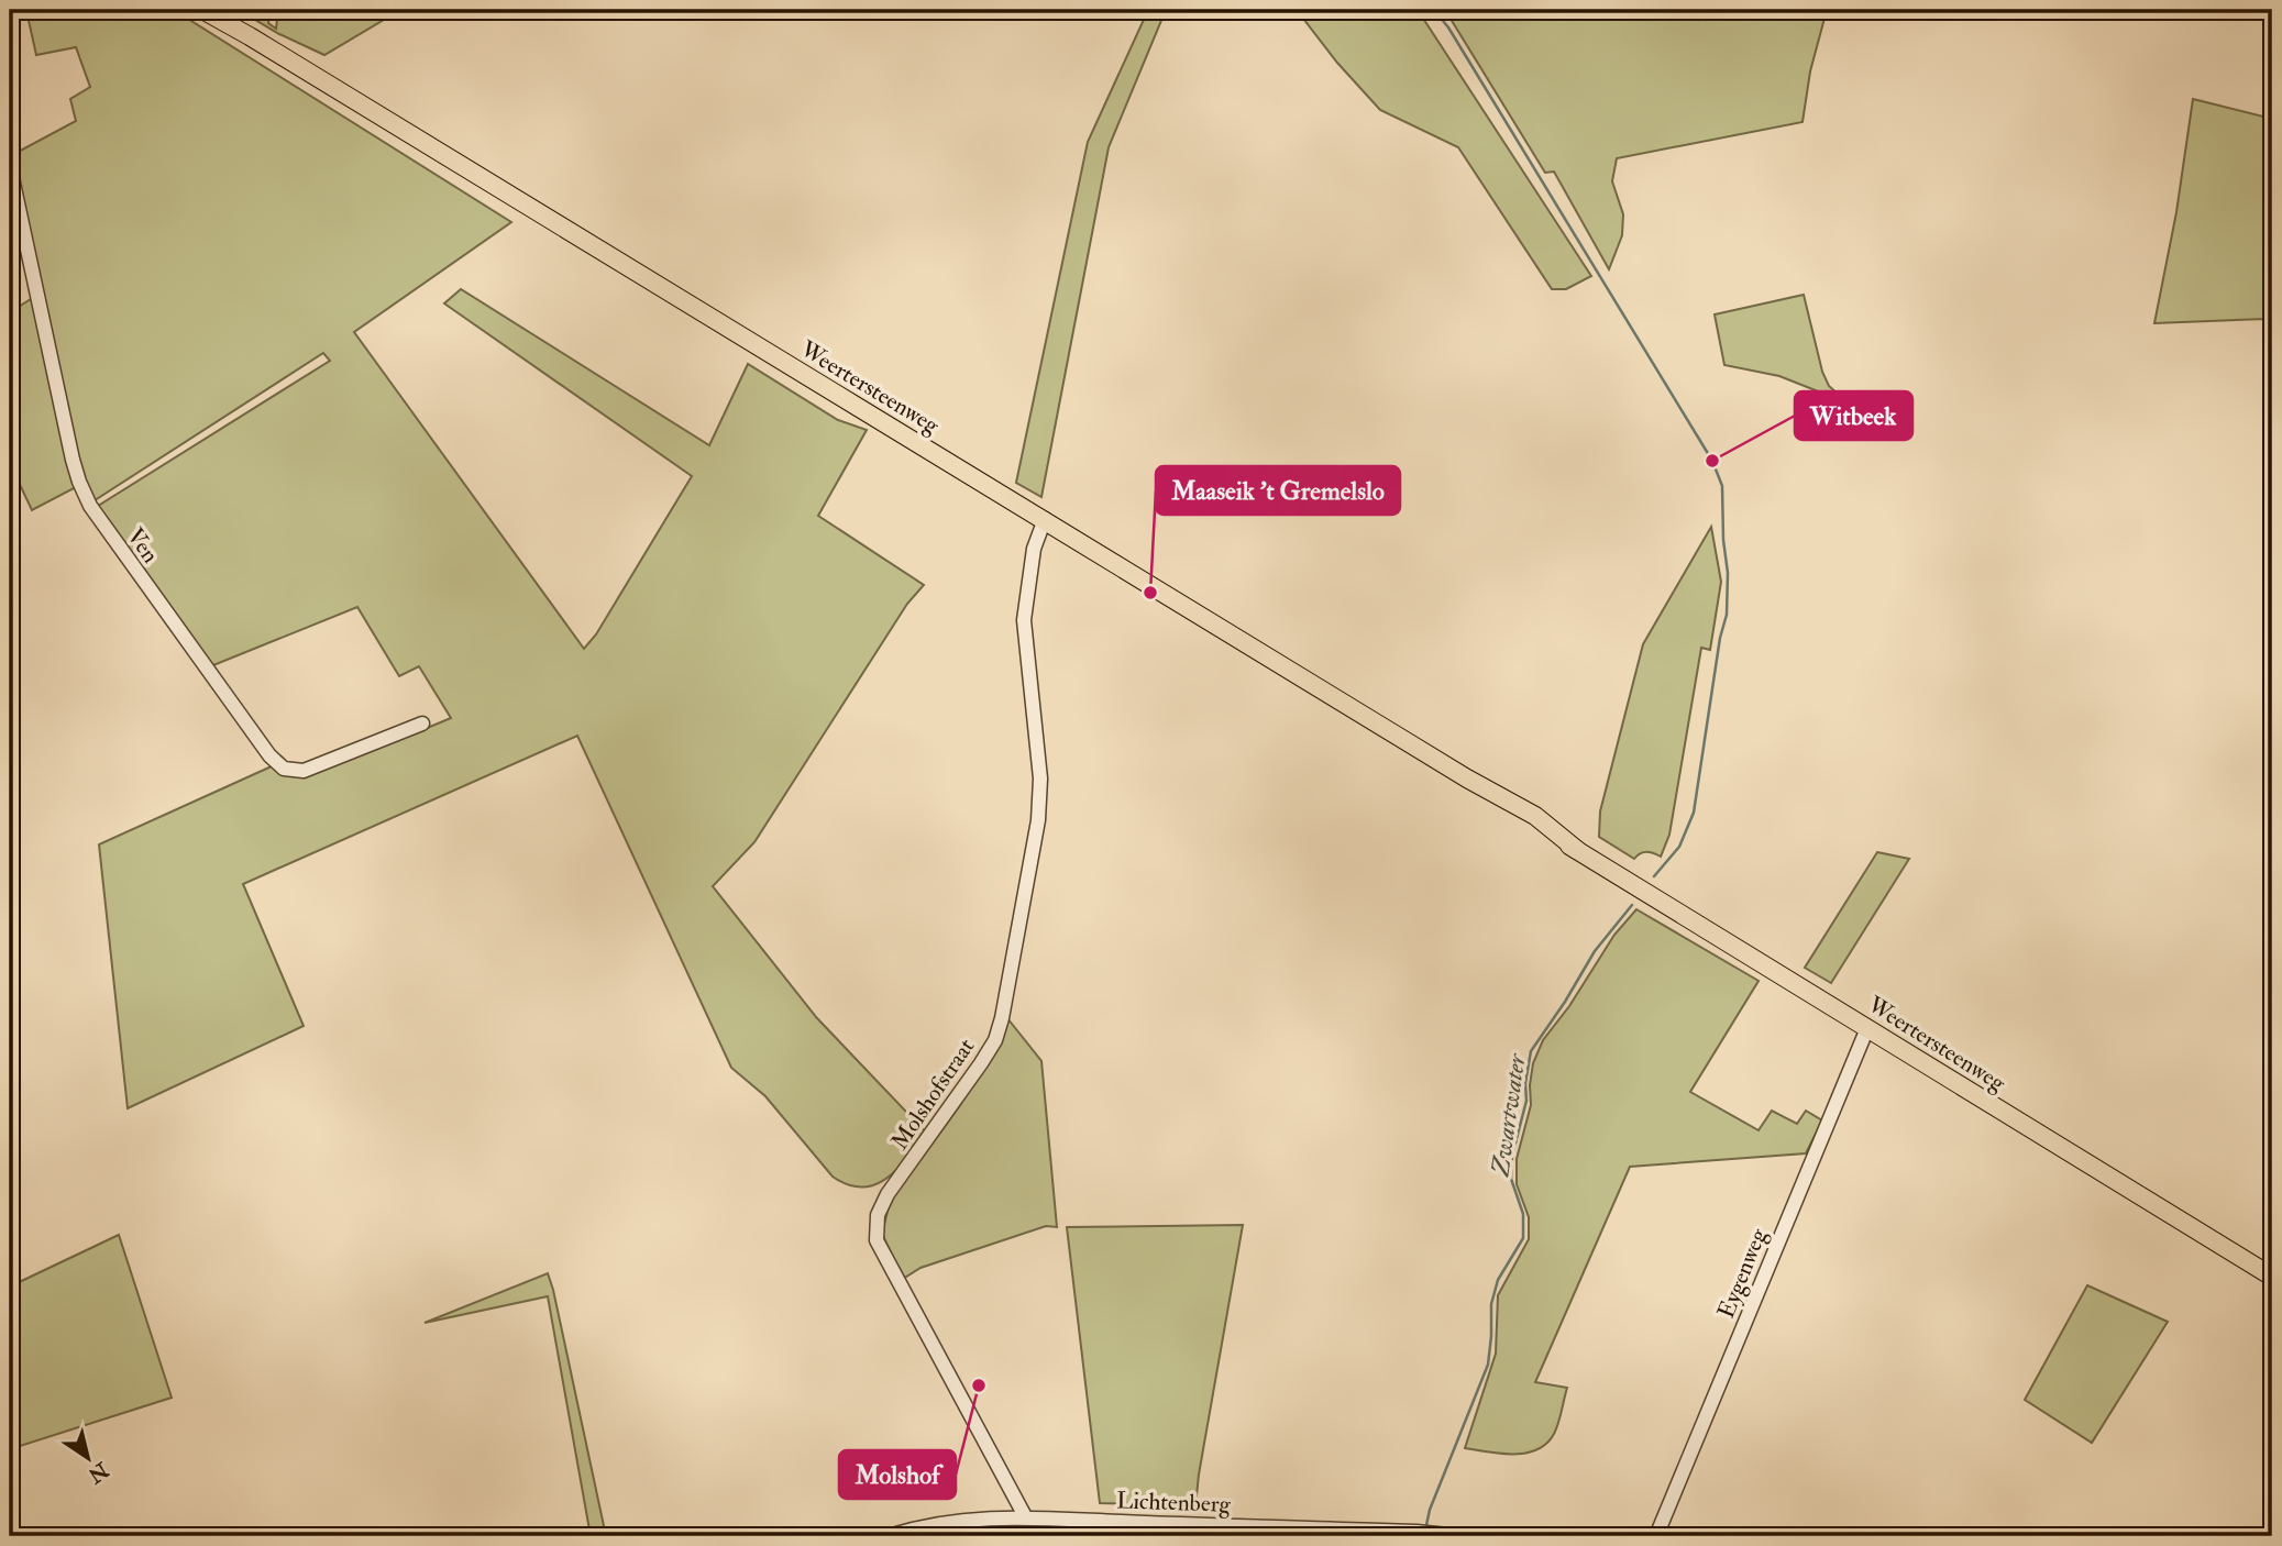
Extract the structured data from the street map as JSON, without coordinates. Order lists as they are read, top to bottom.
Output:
{
  "streets": {
    "main road": ["Weertersteenweg"],
    "street": [
      "Ven",
      "Molshofstraat",
      "Eygenweg",
      "Lichtenberg"
    ]
  },
  "crossings": [
    ["Weertersteenweg", "Molshofstraat"],
    ["Weertersteenweg", "Eygenweg"],
    ["Molshofstraat", "Lichtenberg"]
  ],
  "water": ["Zwartwater"],
  "places": ["Witbeek", "Maaseik 't Gremelslo", "Molshof"],
  "north": "bottom right"
}
